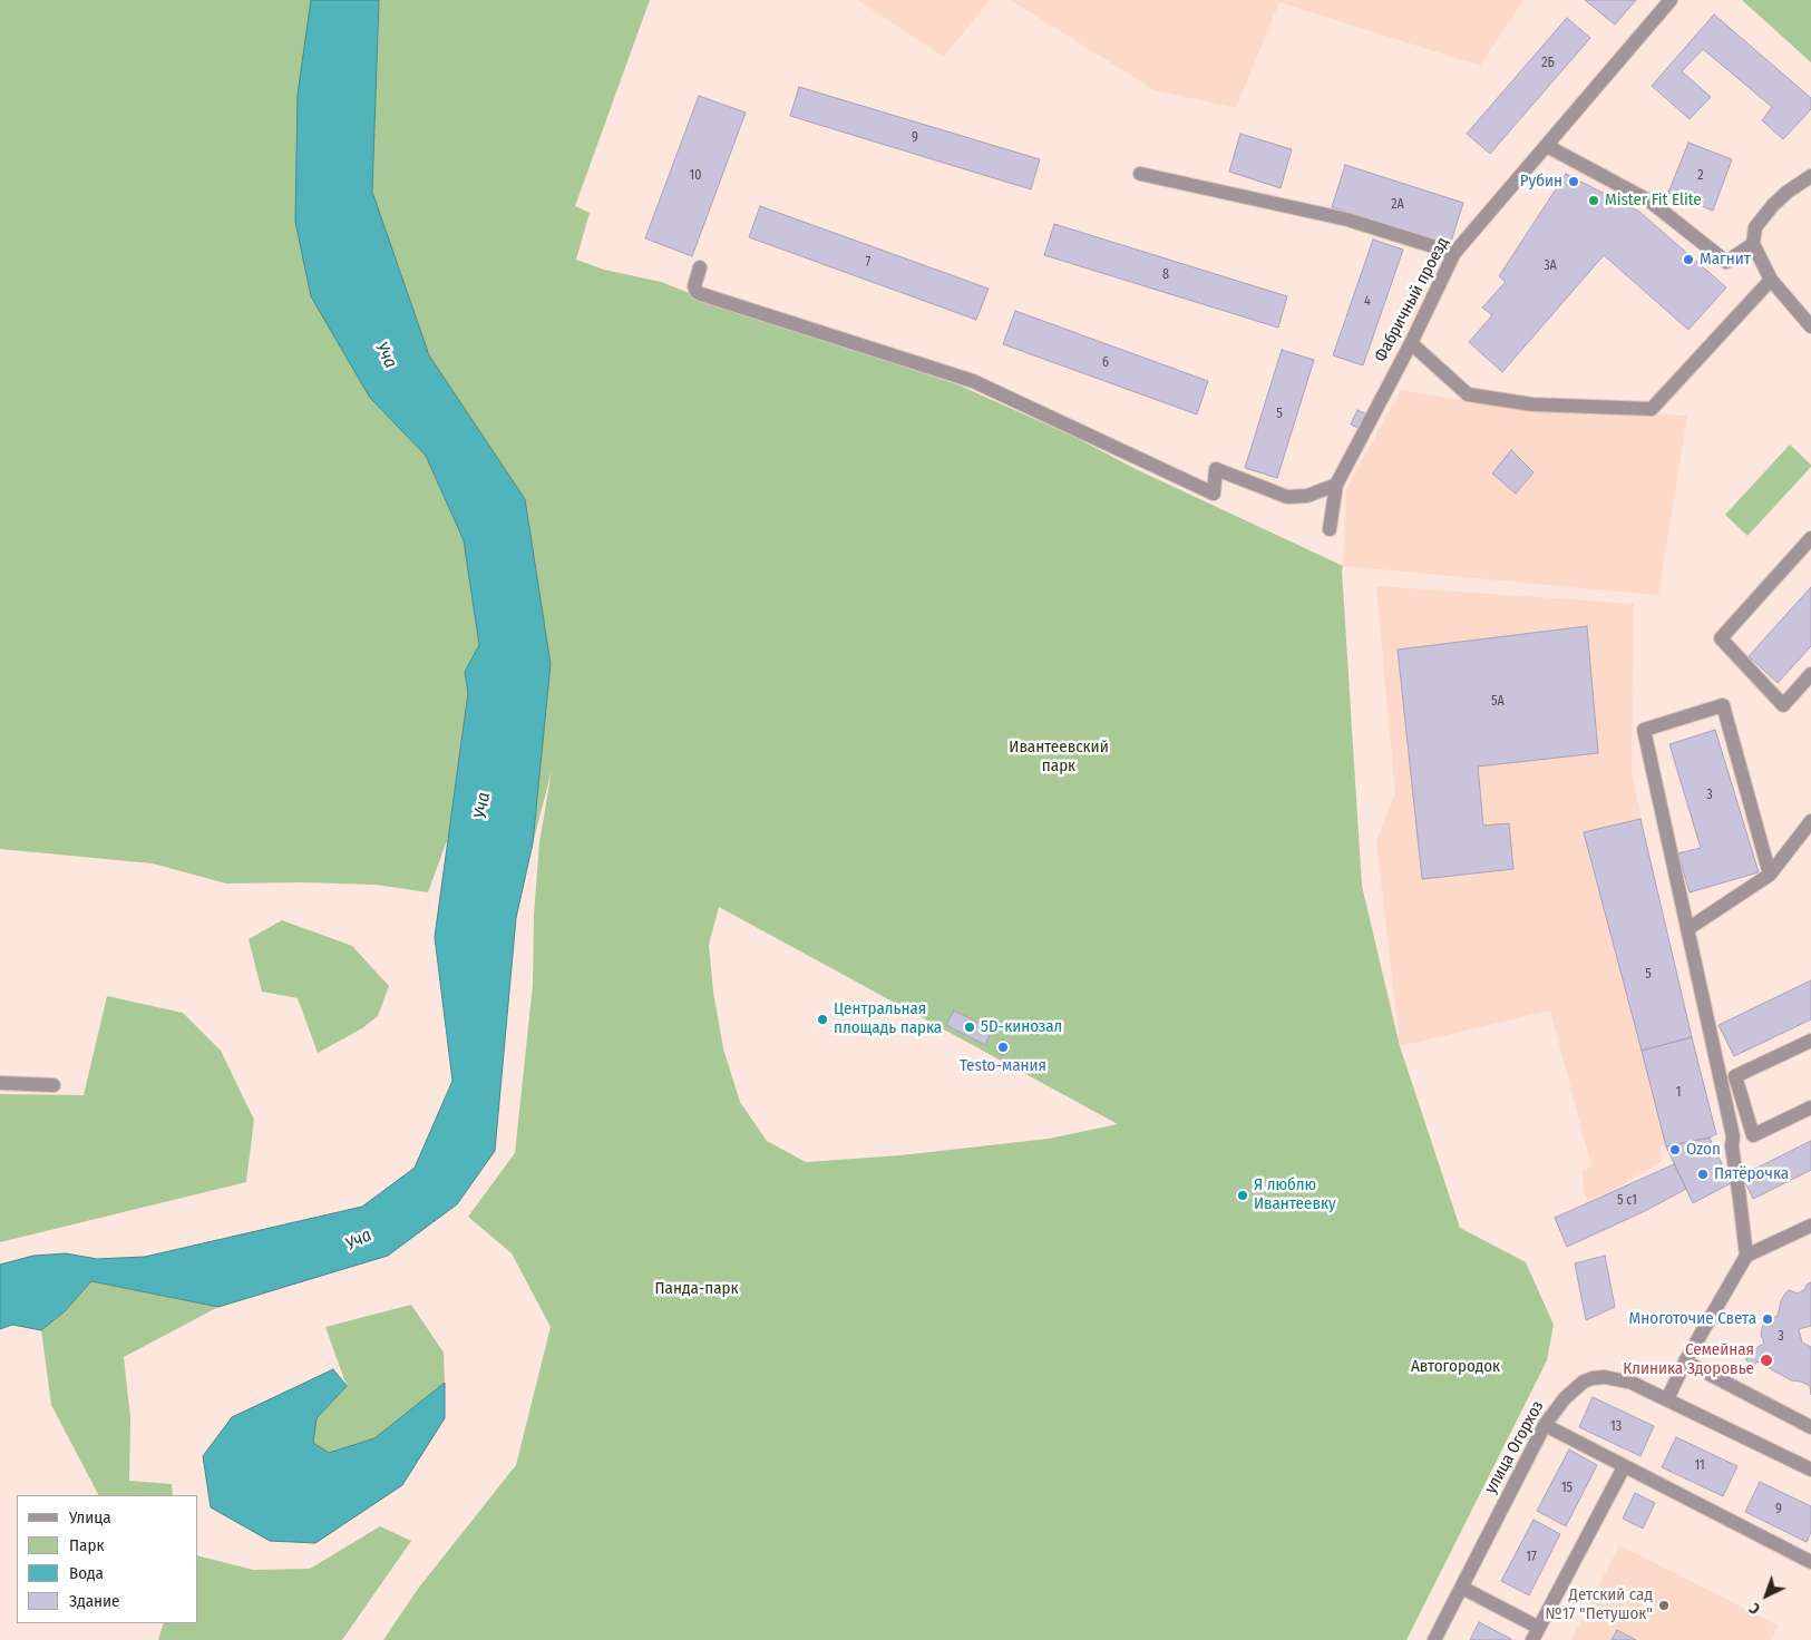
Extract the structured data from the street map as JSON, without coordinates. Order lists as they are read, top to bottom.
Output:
{
  "streets": {
    "street": ["Фабричный проезд", "улица Огорхоз"]
  },
  "water": ["Уча"],
  "parks": ["Ивантеевский парк", "Панда-парк", "Автогородок"],
  "places": [
    "Рубин",
    "Mister Fit Elite",
    "Магнит",
    "Центральная площадь парка",
    "5D-кинозал",
    "Testo-мания",
    "Ozon",
    "Пятёрочка",
    "Я люблю Ивантеевку",
    "Многоточие Света",
    "Семейная Клиника Здоровье",
    "Детский сад №17 \"Петушок\""
  ],
  "house_numbers": [
    "2Б",
    "9",
    "10",
    "2",
    "2А",
    "7",
    "3А",
    "8",
    "4",
    "6",
    "5",
    "5А",
    "3",
    "5",
    "1",
    "5 с1",
    "3",
    "13",
    "11",
    "15",
    "9",
    "17"
  ],
  "legend": [
    "Улица",
    "Парк",
    "Вода",
    "Здание"
  ],
  "north": "bottom left"
}
